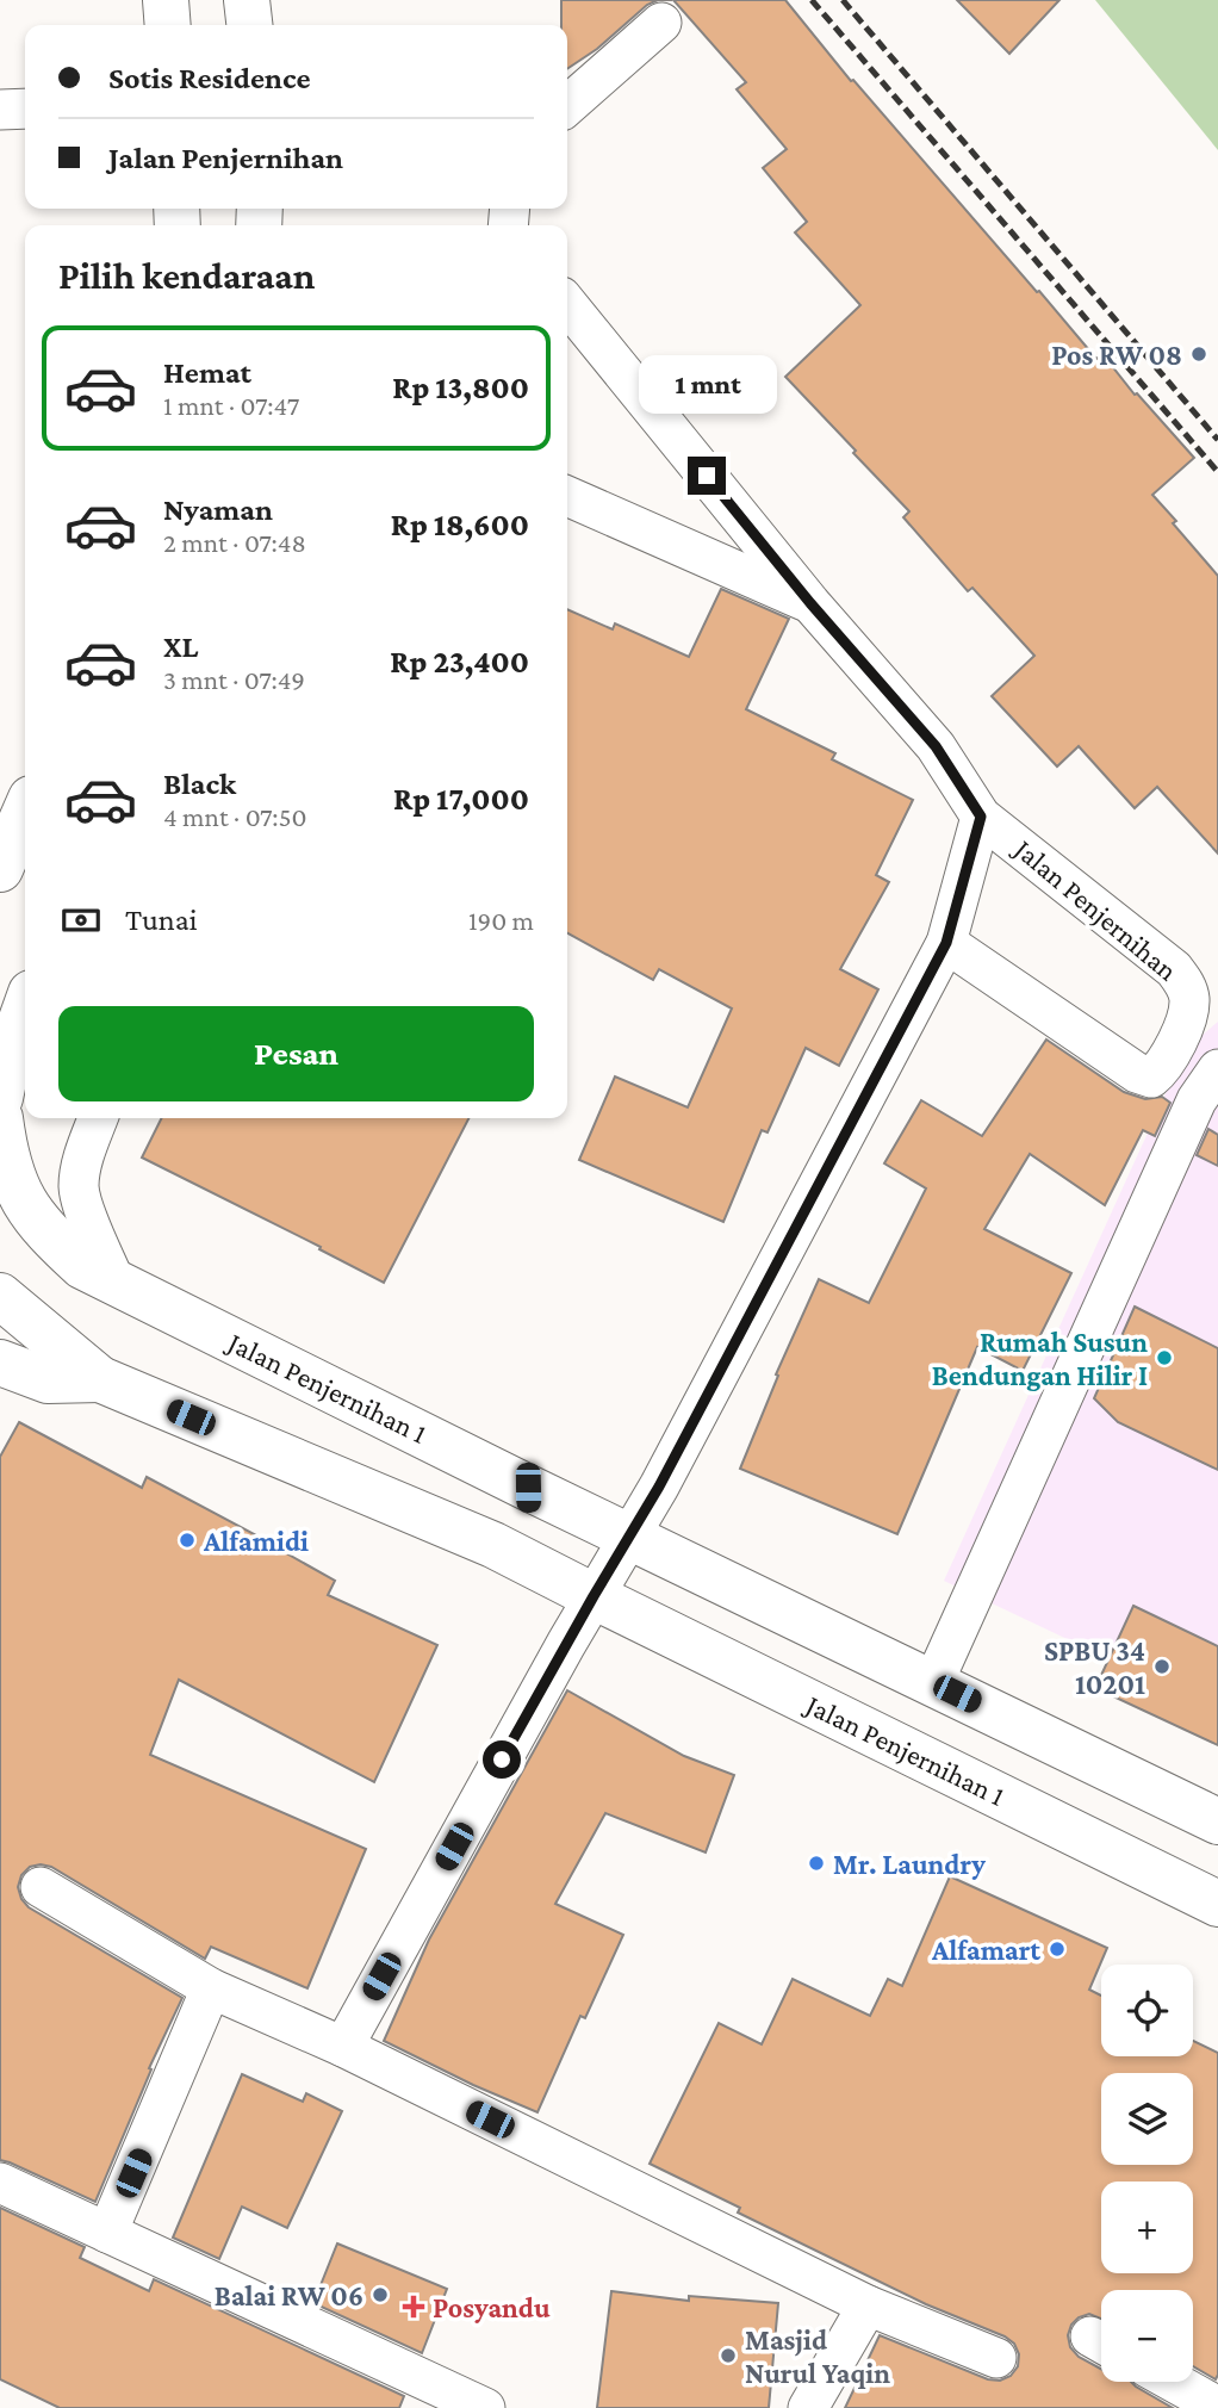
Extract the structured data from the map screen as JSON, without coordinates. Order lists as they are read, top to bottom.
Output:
{
  "streets": {
    "main road": ["Jalan Penjernihan 1"],
    "street": ["Jalan Penjernihan"]
  },
  "places": {
    "other": [
      "Pos RW 08",
      "Rumah Susun Bendungan Hilir I",
      "Alfamidi",
      "SPBU 34 10201",
      "Mr. Laundry",
      "Alfamart",
      "Balai RW 06",
      "Masjid Nurul Yaqin"
    ],
    "health": ["Posyandu"]
  },
  "page": {
    "banner": ["Sotis Residence", "Jalan Penjernihan"],
    "heading": "Pilih kendaraan",
    "list": [
      {
        "name": "Hemat",
        "note": "1 mnt · 07:47",
        "value": "Rp 13,800"
      },
      {
        "name": "Nyaman",
        "note": "2 mnt · 07:48",
        "value": "Rp 18,600"
      },
      {
        "name": "XL",
        "note": "3 mnt · 07:49",
        "value": "Rp 23,400"
      },
      {
        "name": "Black",
        "note": "4 mnt · 07:50",
        "value": "Rp 17,000"
      }
    ],
    "bubble": "1 mnt",
    "pay": ["Tunai", "190 m"],
    "buttons": "Pesan",
    "map_buttons": ["+", "−"]
  }
}
